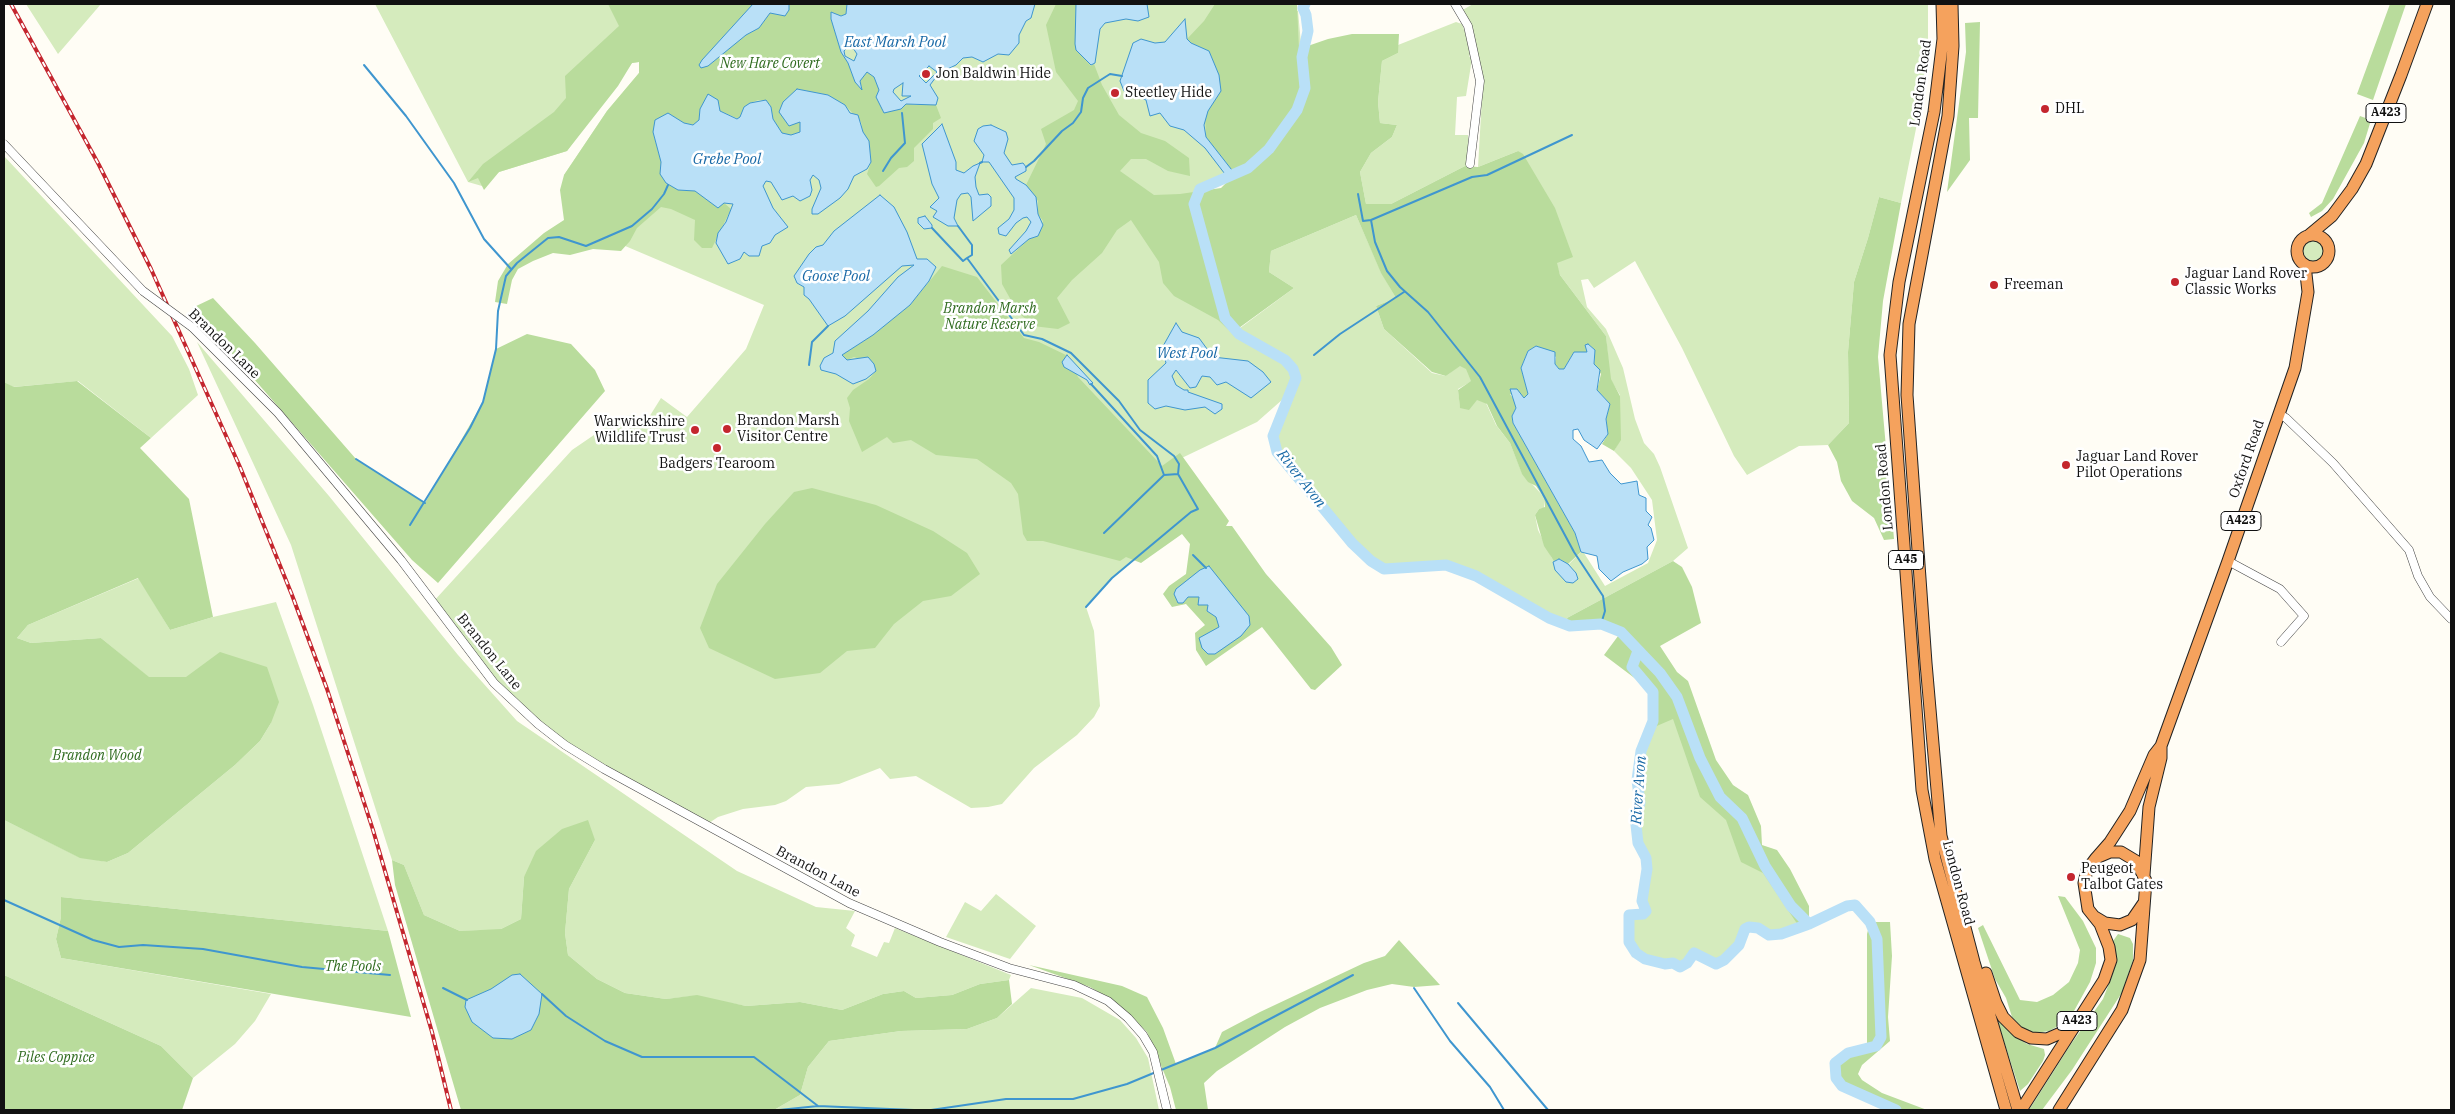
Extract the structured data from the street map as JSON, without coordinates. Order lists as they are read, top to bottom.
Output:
{
  "streets": {
    "highway": [
      "London Road",
      "A423",
      "Oxford Road",
      "A45"
    ],
    "street": ["Brandon Lane"]
  },
  "crossings": [
    ["London Road", "A423"],
    ["A423", "Oxford Road"]
  ],
  "water": [
    "East Marsh Pool",
    "Grebe Pool",
    "Goose Pool",
    "West Pool",
    "River Avon"
  ],
  "parks": [
    "New Hare Covert",
    "Brandon Marsh Nature Reserve",
    "Brandon Wood",
    "The Pools",
    "Piles Coppice"
  ],
  "places": [
    "Jon Baldwin Hide",
    "Steetley Hide",
    "DHL",
    "Jaguar Land Rover Classic Works",
    "Freeman",
    "Brandon Marsh Visitor Centre",
    "Warwickshire Wildlife Trust",
    "Badgers Tearoom",
    "Jaguar Land Rover Pilot Operations",
    "Peugeot Talbot Gates"
  ]
}
